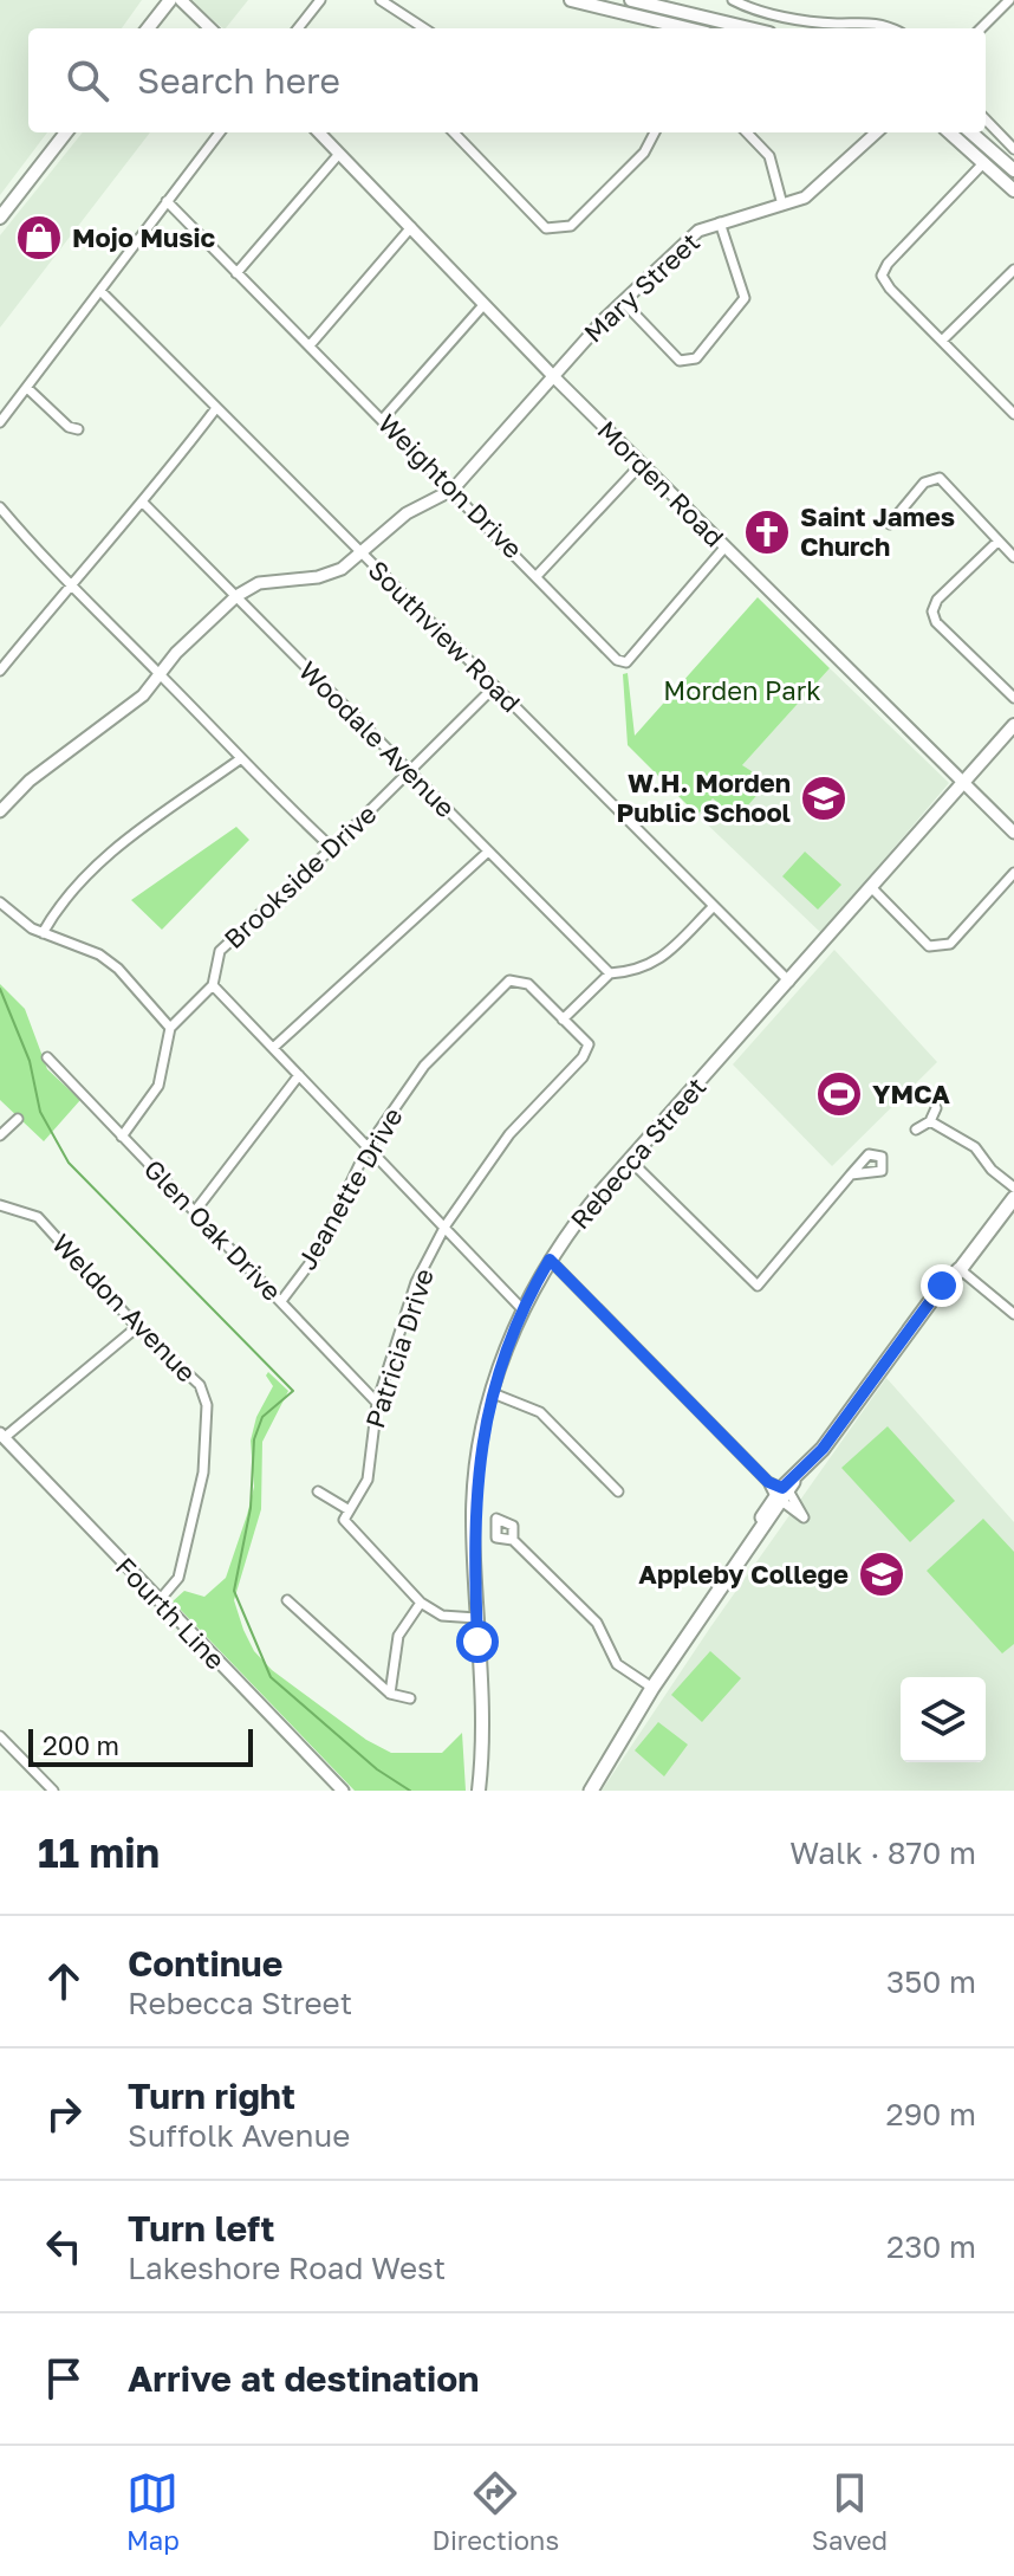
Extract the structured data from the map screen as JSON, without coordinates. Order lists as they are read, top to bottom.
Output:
{
  "streets": {
    "main road": ["Rebecca Street"],
    "street": [
      "Mary Street",
      "Morden Road",
      "Weighton Drive",
      "Southview Road",
      "Woodale Avenue",
      "Brookside Drive",
      "Jeanette Drive",
      "Glen Oak Drive",
      "Weldon Avenue",
      "Patricia Drive",
      "Fourth Line"
    ]
  },
  "crossings": [
    ["Mary Street", "Morden Road"],
    ["Mary Street", "Weighton Drive"],
    ["Morden Road", "Weighton Drive"],
    ["Morden Road", "Rebecca Street"],
    ["Southview Road", "Brookside Drive"],
    ["Southview Road", "Rebecca Street"],
    ["Woodale Avenue", "Brookside Drive"],
    ["Jeanette Drive", "Glen Oak Drive"],
    ["Jeanette Drive", "Patricia Drive"],
    ["Glen Oak Drive", "Patricia Drive"],
    ["Weldon Avenue", "Fourth Line"]
  ],
  "parks": ["Morden Park"],
  "places": {
    "shop": ["Mojo Music"],
    "church": ["Saint James Church"],
    "school or university": ["W.H. Morden Public School", "Appleby College"],
    "sports": ["YMCA"]
  },
  "scale_bar": "200 m",
  "page": {
    "search": "Search here",
    "scale": "200 m",
    "heading": ["11 min", "Walk · 870 m"],
    "list": [
      ["Continue", "Rebecca Street", "350 m"],
      ["Turn right", "Suffolk Avenue", "290 m"],
      ["Turn left", "Lakeshore Road West", "230 m"],
      "Arrive at destination"
    ],
    "nav": ["Map", "Directions", "Saved"]
  }
}
